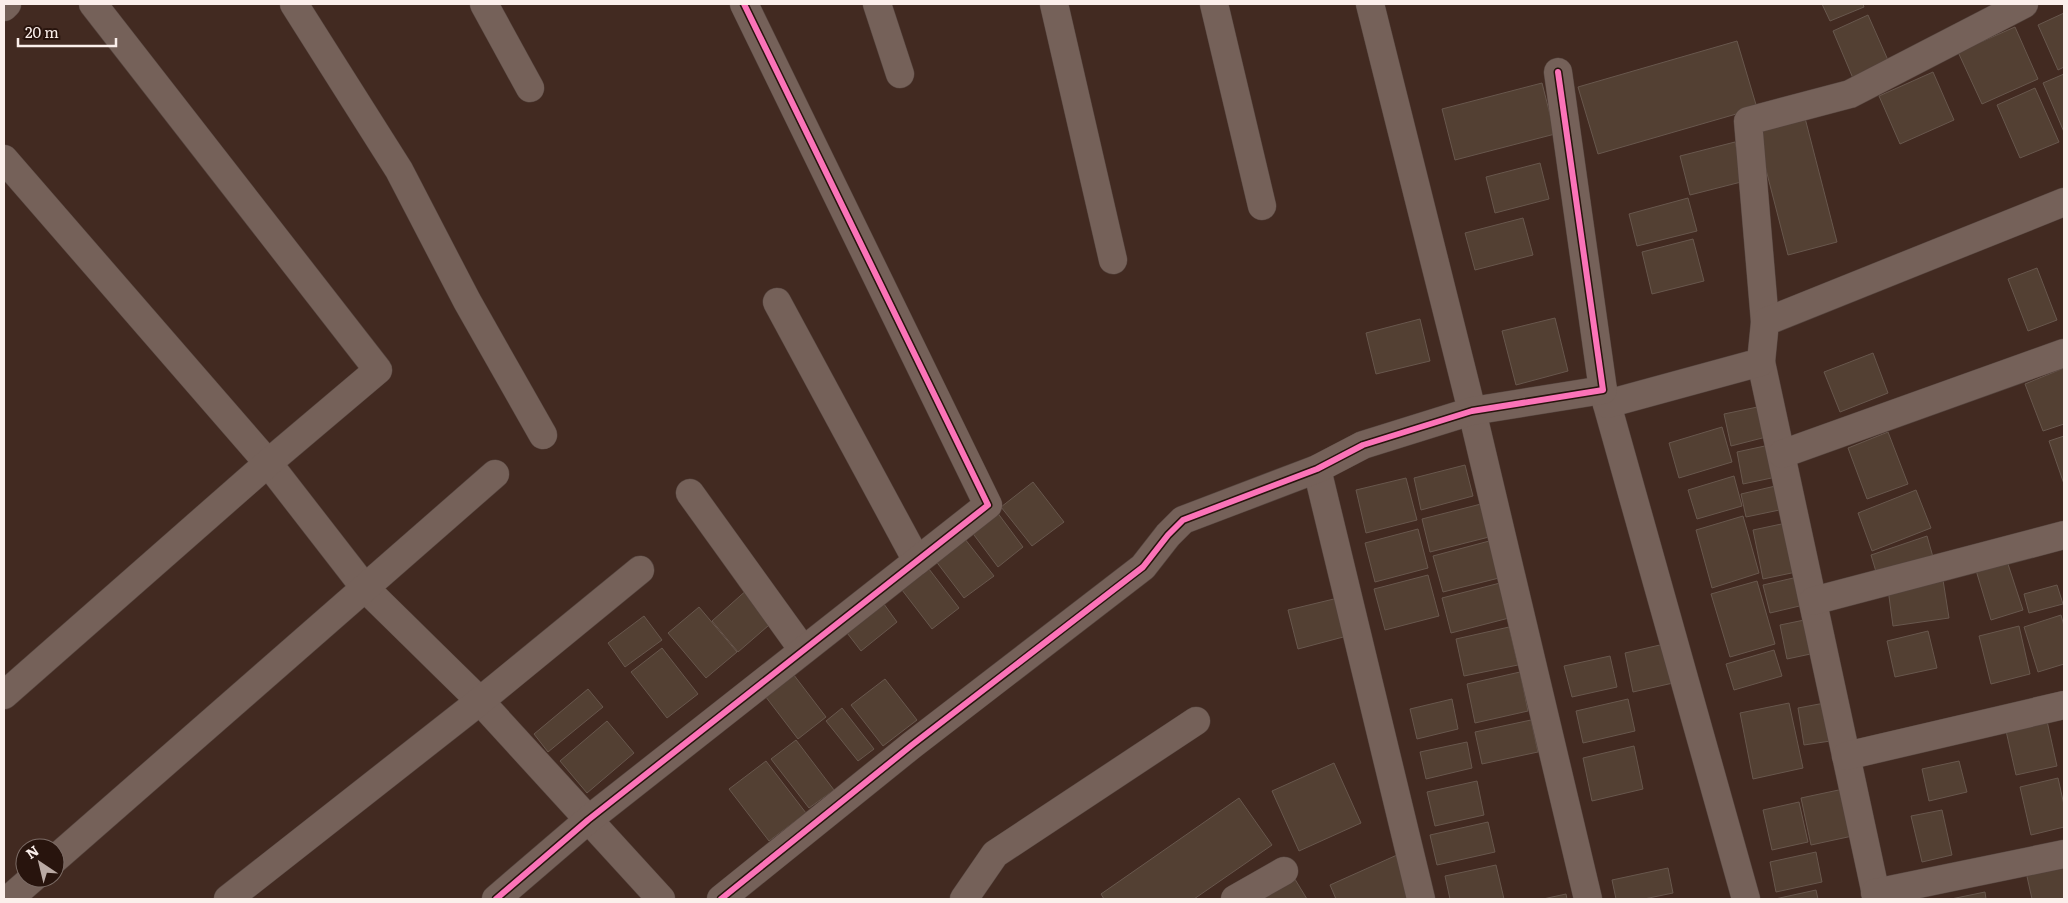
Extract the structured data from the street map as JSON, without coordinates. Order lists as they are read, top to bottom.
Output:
{
  "scale_bar": "20 m",
  "north": "top left"
}
